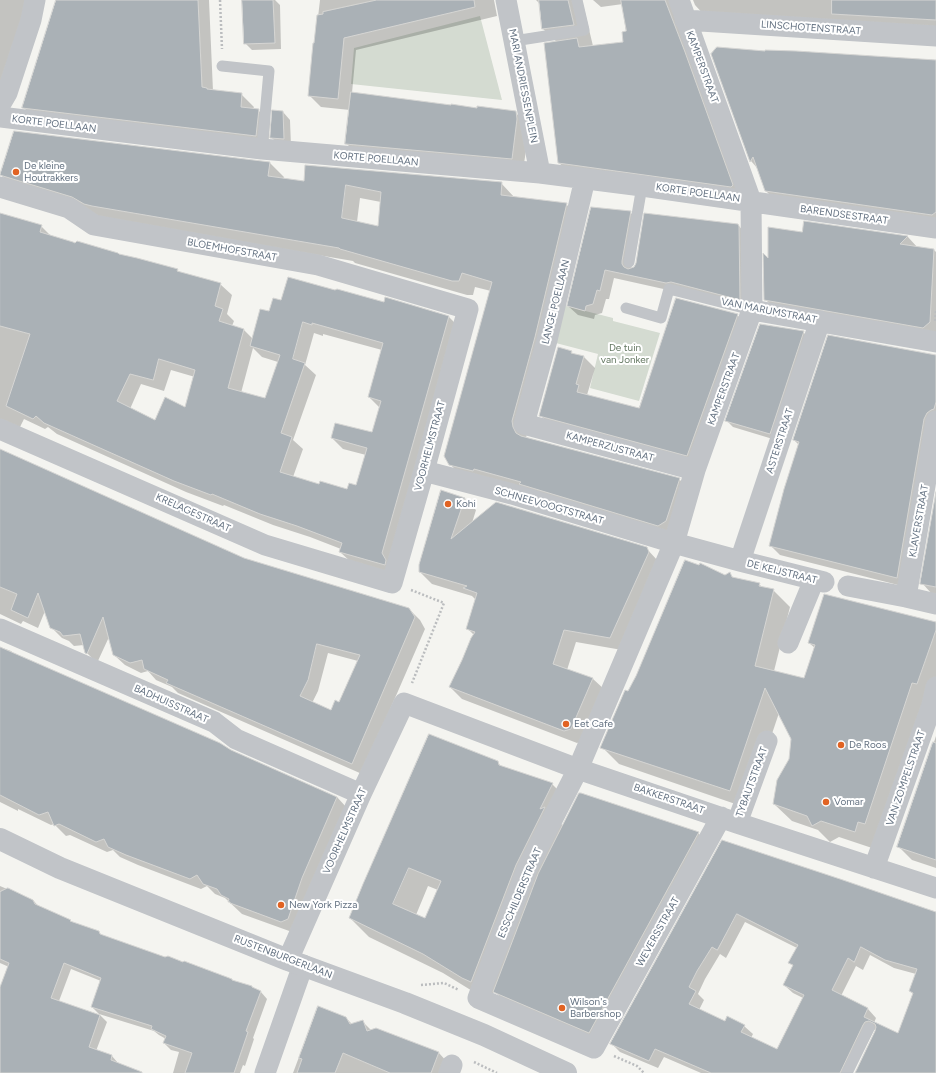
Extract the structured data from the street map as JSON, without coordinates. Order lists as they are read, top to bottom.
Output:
{
  "streets": {
    "street": [
      "LINSCHOTENSTRAAT",
      "KAMPERSTRAAT",
      "MARI ANDRIESSENPLEIN",
      "KORTE POELLAAN",
      "BARENDSESTRAAT",
      "BLOEMHOFSTRAAT",
      "LANGE POELLAAN",
      "VAN MARUMSTRAAT",
      "ASTERSTRAAT",
      "VOORHELMSTRAAT",
      "KAMPERZIJSTRAAT",
      "SCHNEEVOOGTSTRAAT",
      "KRELAGESTRAAT",
      "KLAVERSTRAAT",
      "DE KEIJSTRAAT",
      "BADHUISSTRAAT",
      "VAN ZOMPELSTRAAT",
      "TYBAUTSTRAAT",
      "BAKKERSTRAAT",
      "ESSCHILDERSTRAAT",
      "WEVERSSTRAAT",
      "RUSTENBURGERLAAN"
    ]
  },
  "crossings": [
    ["LINSCHOTENSTRAAT", "KAMPERSTRAAT"],
    ["KAMPERSTRAAT", "KORTE POELLAAN"],
    ["KAMPERSTRAAT", "BARENDSESTRAAT"],
    ["KAMPERSTRAAT", "VAN MARUMSTRAAT"],
    ["KAMPERSTRAAT", "KAMPERZIJSTRAAT"],
    ["KAMPERSTRAAT", "SCHNEEVOOGTSTRAAT"],
    ["KAMPERSTRAAT", "BAKKERSTRAAT"],
    ["KAMPERSTRAAT", "ESSCHILDERSTRAAT"],
    ["MARI ANDRIESSENPLEIN", "KORTE POELLAAN"],
    ["KORTE POELLAAN", "BARENDSESTRAAT"],
    ["KORTE POELLAAN", "LANGE POELLAAN"],
    ["BLOEMHOFSTRAAT", "VOORHELMSTRAAT"],
    ["LANGE POELLAAN", "KAMPERZIJSTRAAT"],
    ["VAN MARUMSTRAAT", "ASTERSTRAAT"],
    ["ASTERSTRAAT", "SCHNEEVOOGTSTRAAT"],
    ["ASTERSTRAAT", "DE KEIJSTRAAT"],
    ["VOORHELMSTRAAT", "SCHNEEVOOGTSTRAAT"],
    ["VOORHELMSTRAAT", "KRELAGESTRAAT"],
    ["VOORHELMSTRAAT", "BADHUISSTRAAT"],
    ["VOORHELMSTRAAT", "BAKKERSTRAAT"],
    ["VOORHELMSTRAAT", "RUSTENBURGERLAAN"],
    ["SCHNEEVOOGTSTRAAT", "DE KEIJSTRAAT"],
    ["VAN ZOMPELSTRAAT", "BAKKERSTRAAT"],
    ["TYBAUTSTRAAT", "BAKKERSTRAAT"],
    ["TYBAUTSTRAAT", "WEVERSSTRAAT"],
    ["BAKKERSTRAAT", "ESSCHILDERSTRAAT"],
    ["BAKKERSTRAAT", "WEVERSSTRAAT"],
    ["ESSCHILDERSTRAAT", "WEVERSSTRAAT"]
  ],
  "parks": ["De tuin van Jonker"],
  "places": [
    "De kleine Houtrakkers",
    "Kohi",
    "Eet Cafe",
    "De Roos",
    "Vomar",
    "New York Pizza",
    "Wilson's Barbershop"
  ]
}
